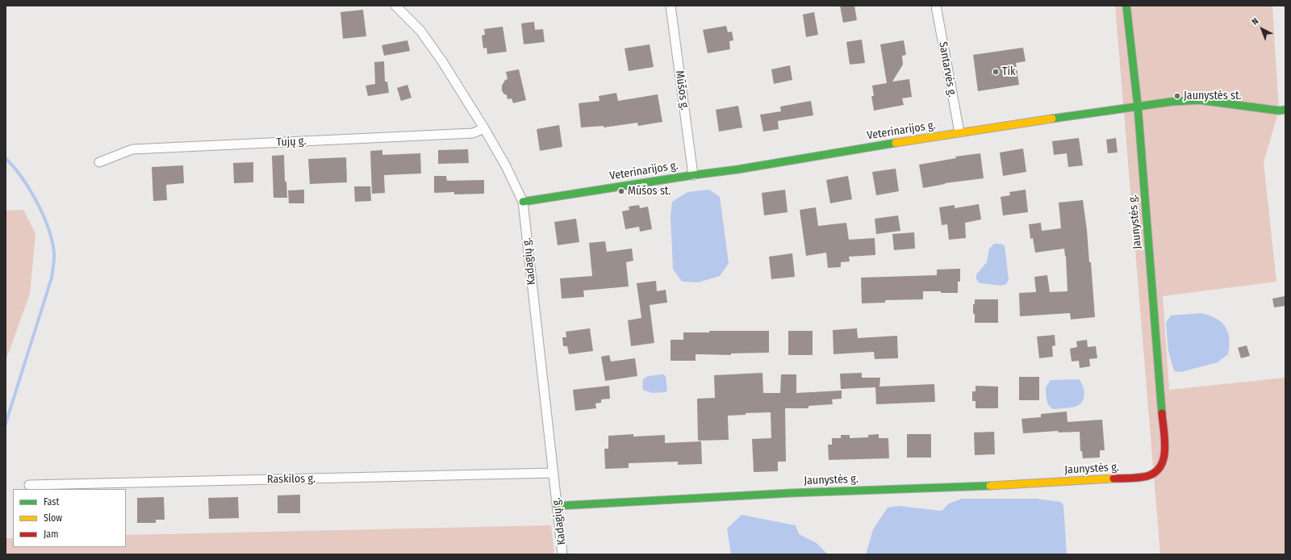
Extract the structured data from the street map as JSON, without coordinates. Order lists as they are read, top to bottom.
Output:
{
  "streets": {
    "street": [
      "Santarvės g.",
      "Mūšos g.",
      "Veterinarijos g.",
      "Tujų g.",
      "Jaunystės g.",
      "Kadagių g.",
      "Raskilos g."
    ]
  },
  "crossings": [
    ["Santarvės g.", "Veterinarijos g."],
    ["Mūšos g.", "Veterinarijos g."],
    ["Veterinarijos g.", "Jaunystės g."],
    ["Veterinarijos g.", "Kadagių g."],
    ["Tujų g.", "Kadagių g."],
    ["Jaunystės g.", "Kadagių g."],
    ["Kadagių g.", "Raskilos g."]
  ],
  "places": ["Tik", "Jaunystės st.", "Mūšos st."],
  "legend": ["Fast", "Slow", "Jam"],
  "north": "top left"
}
